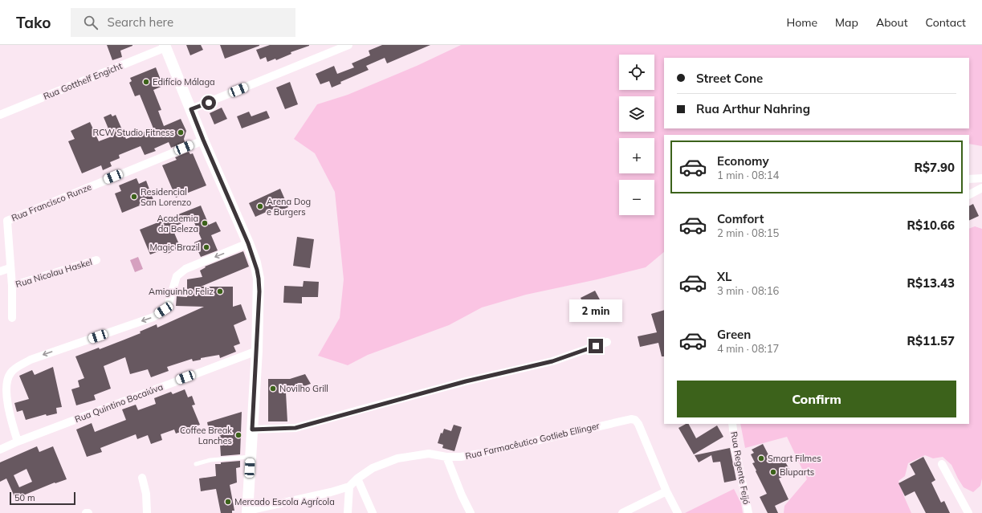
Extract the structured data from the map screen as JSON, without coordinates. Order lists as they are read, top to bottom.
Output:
{
  "streets": {
    "street": [
      "Rua Gotthelf Engicht",
      "Rua Francisco Runze",
      "Rua Nicolau Haskel",
      "Rua Quintino Bocaiúva",
      "Rua Farmacêutico Gotlieb Ellinger",
      "Rua Regente Feijó"
    ]
  },
  "places": [
    "Edifício Málaga",
    "RCW Studio Fitness",
    "Residencial San Lorenzo",
    "Arena Dog e Burgers",
    "Academia da Beleza",
    "Magic Brazil",
    "Amiguinho Feliz",
    "Novilho Grill",
    "Coffee Break Lanches",
    "Smart Filmes",
    "Bluparts",
    "Mercado Escola Agrícola"
  ],
  "scale_bar": "50 m",
  "page": {
    "header": "Tako",
    "search": "Search here",
    "nav": [
      "Home",
      "Map",
      "About",
      "Contact"
    ],
    "map_buttons": ["+", "−"],
    "banner": ["Street Cone", "Rua Arthur Nahring"],
    "list": [
      {
        "name": "Economy",
        "note": "1 min · 08:14",
        "value": "R$7.90"
      },
      {
        "name": "Comfort",
        "note": "2 min · 08:15",
        "value": "R$10.66"
      },
      {
        "name": "XL",
        "note": "3 min · 08:16",
        "value": "R$13.43"
      },
      {
        "name": "Green",
        "note": "4 min · 08:17",
        "value": "R$11.57"
      }
    ],
    "bubble": "2 min",
    "buttons": "Confirm",
    "scale": "50 m"
  }
}
